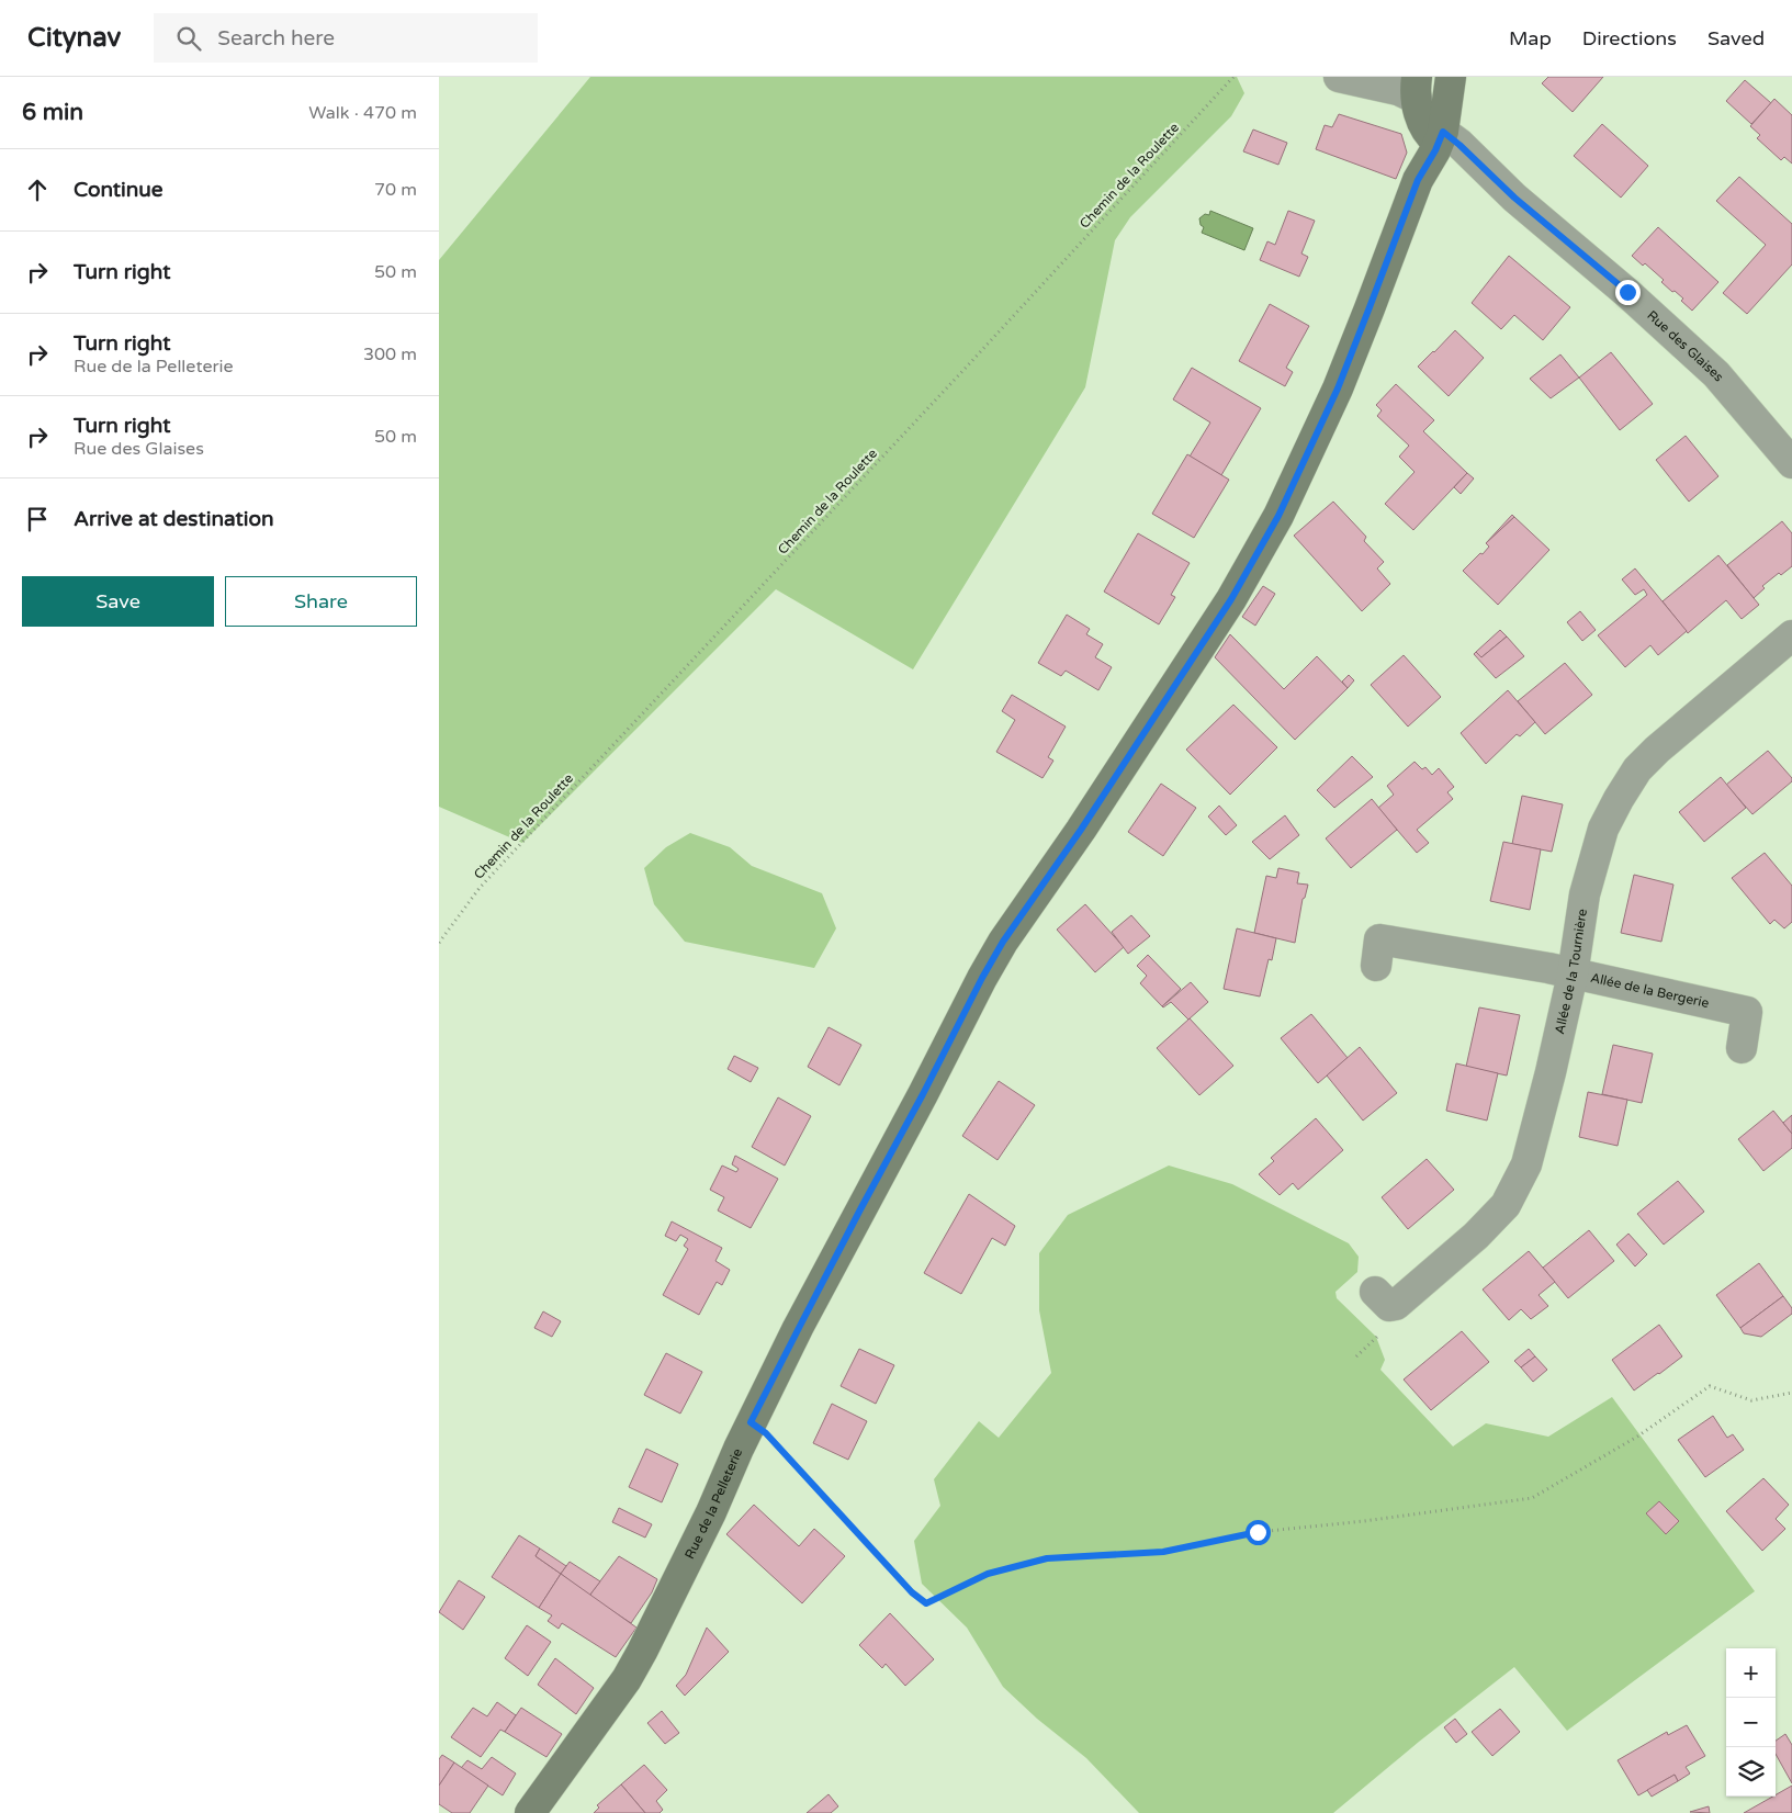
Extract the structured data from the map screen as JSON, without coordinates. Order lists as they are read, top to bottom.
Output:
{
  "streets": {
    "main road": ["Rue de la Pelleterie"],
    "street": ["Rue des Glaises", "Allée de la Tournière", "Allée de la Bergerie"],
    "path": ["Chemin de la Roulette"]
  },
  "crossings": [
    ["Rue des Glaises", "Rue de la Pelleterie"],
    ["Allée de la Tournière", "Allée de la Bergerie"]
  ],
  "page": {
    "header": "Citynav",
    "search": "Search here",
    "nav": ["Map", "Directions", "Saved"],
    "heading": ["6 min", "Walk · 470 m"],
    "list": [
      ["Continue", "70 m"],
      ["Turn right", "50 m"],
      ["Turn right", "Rue de la Pelleterie", "300 m"],
      ["Turn right", "Rue des Glaises", "50 m"],
      "Arrive at destination"
    ],
    "buttons": ["Save", "Share"],
    "map_buttons": ["+", "−"]
  }
}
